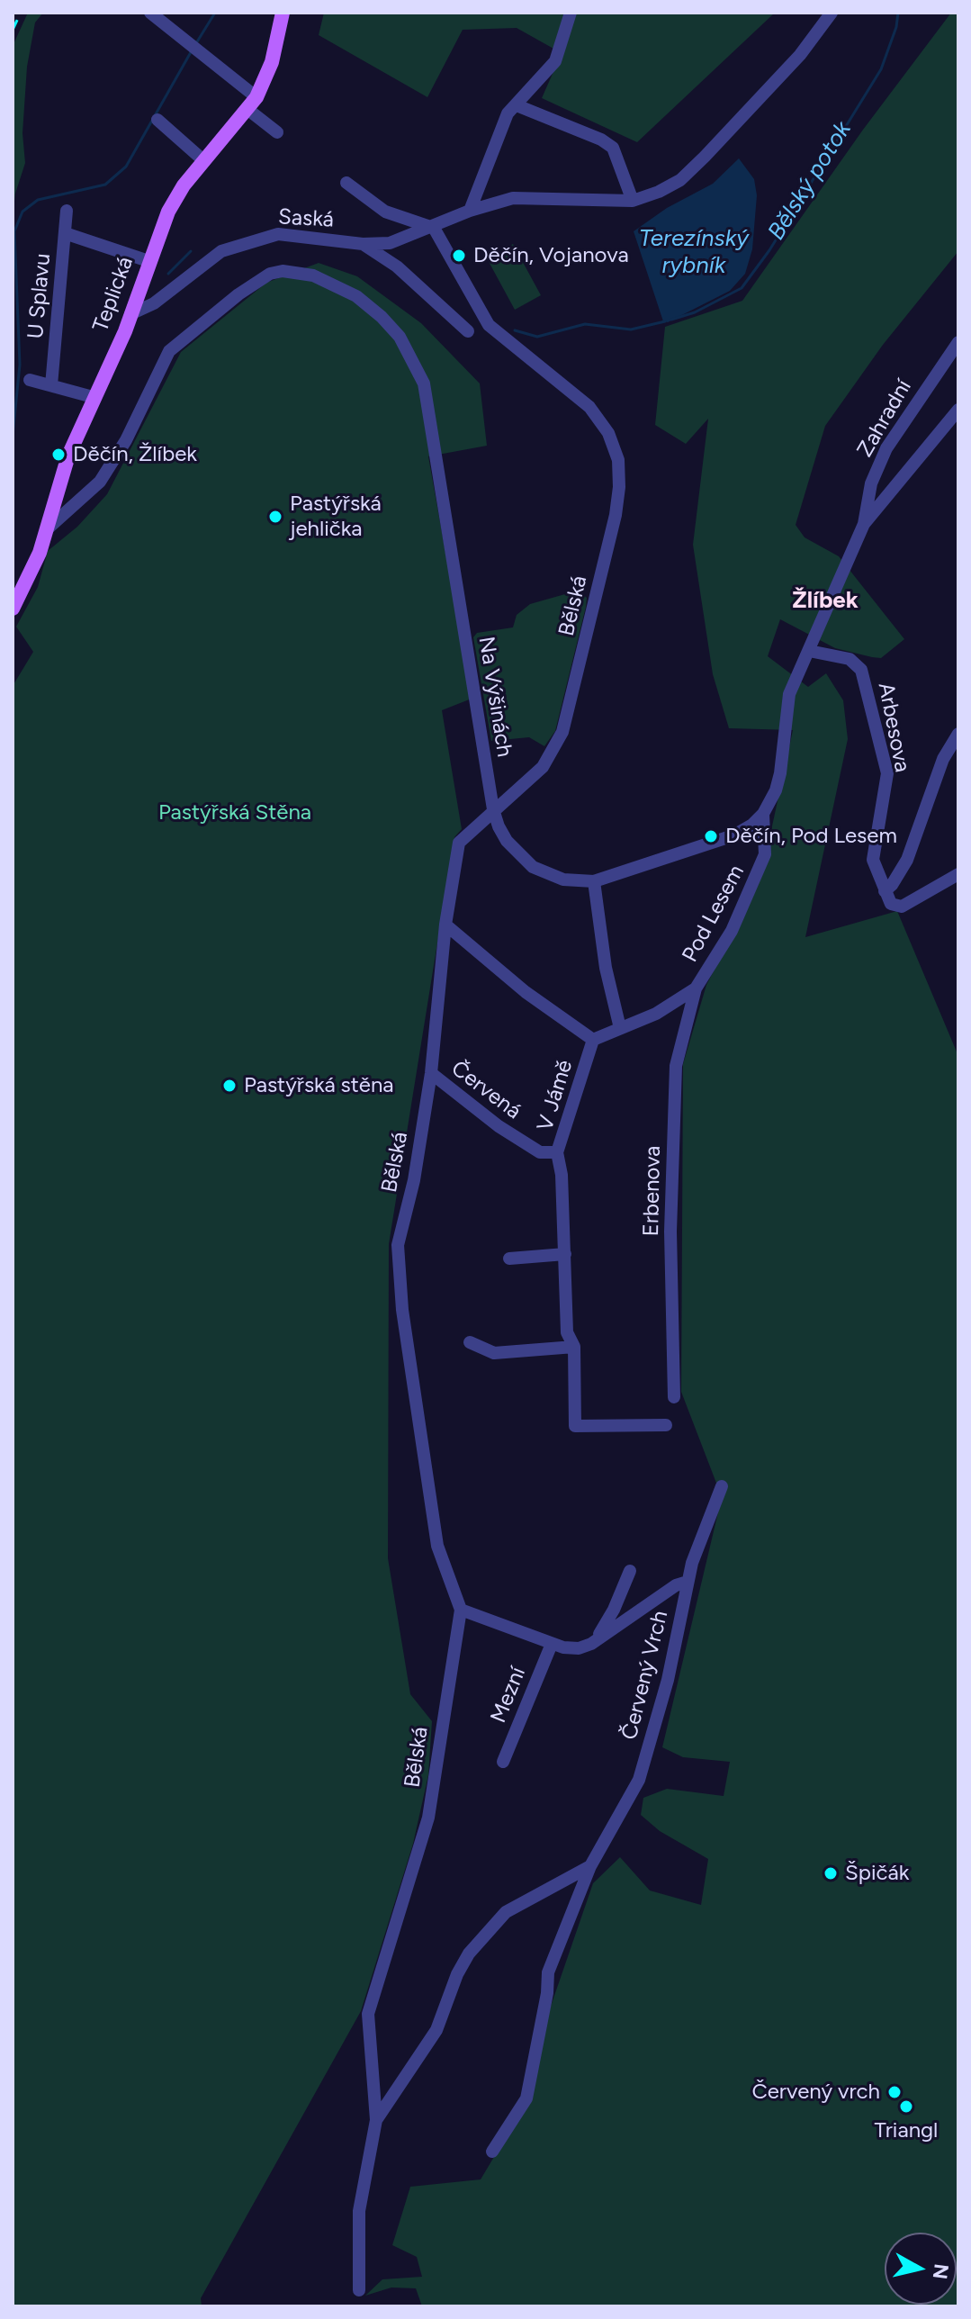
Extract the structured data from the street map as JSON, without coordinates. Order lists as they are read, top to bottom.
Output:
{
  "streets": {
    "main road": ["Teplická"],
    "street": [
      "Saská",
      "U Splavu",
      "Zahradní",
      "Bělská",
      "Na Výšinách",
      "Arbesova",
      "Pod Lesem",
      "Červená",
      "V Jámě",
      "Erbenova",
      "Červený Vrch",
      "Mezní"
    ]
  },
  "crossings": [
    ["Saská", "Teplická"],
    ["Saská", "Bělská"],
    ["Teplická", "Na Výšinách"],
    ["Bělská", "Na Výšinách"],
    ["Bělská", "Červená"],
    ["Na Výšinách", "Pod Lesem"],
    ["Pod Lesem", "V Jámě"],
    ["Pod Lesem", "Erbenova"],
    ["Červená", "V Jámě"]
  ],
  "districts": ["Žlíbek"],
  "water": ["Bělský potok", "Terezínský rybník"],
  "parks": ["Pastýřská Stěna"],
  "places": [
    "Děčín, Vojanova",
    "Děčín, Žlíbek",
    "Pastýřská jehlička",
    "Děčín, Pod Lesem",
    "Pastýřská stěna",
    "Špičák",
    "Červený vrch",
    "Triangl"
  ],
  "north": "right"
}
